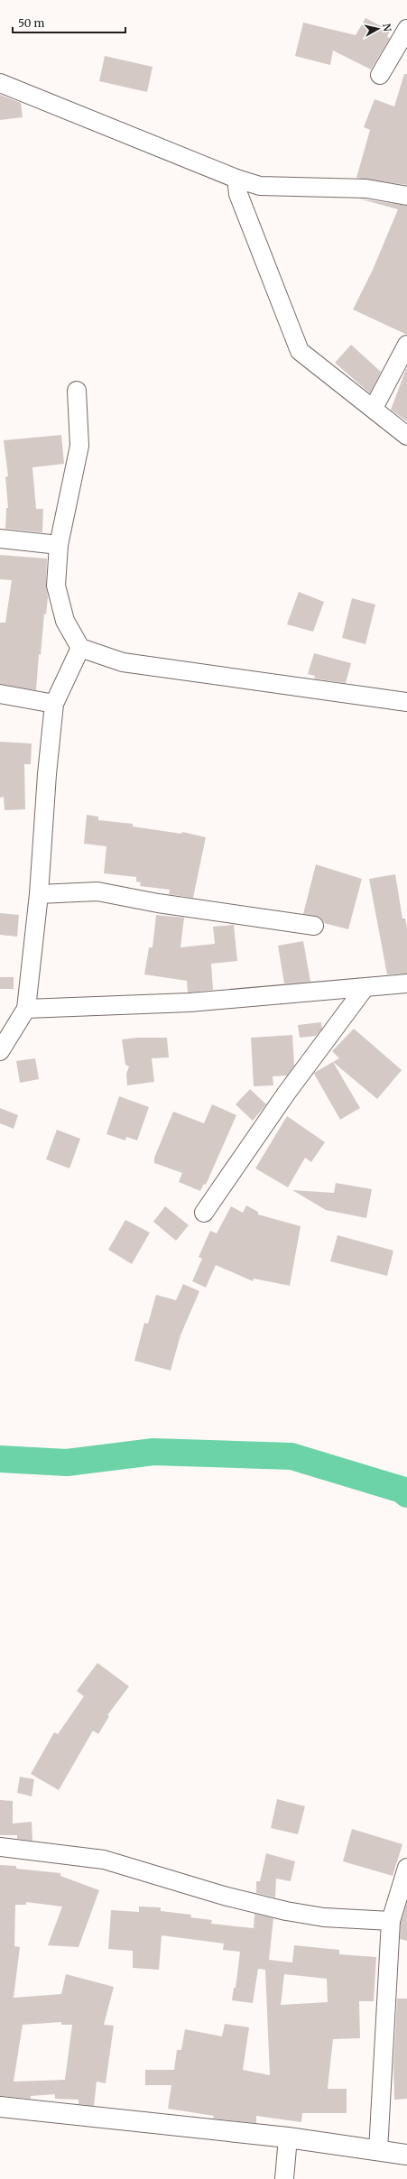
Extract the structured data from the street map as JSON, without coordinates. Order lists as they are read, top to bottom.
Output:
{
  "scale_bar": "50 m",
  "north": "right"
}
